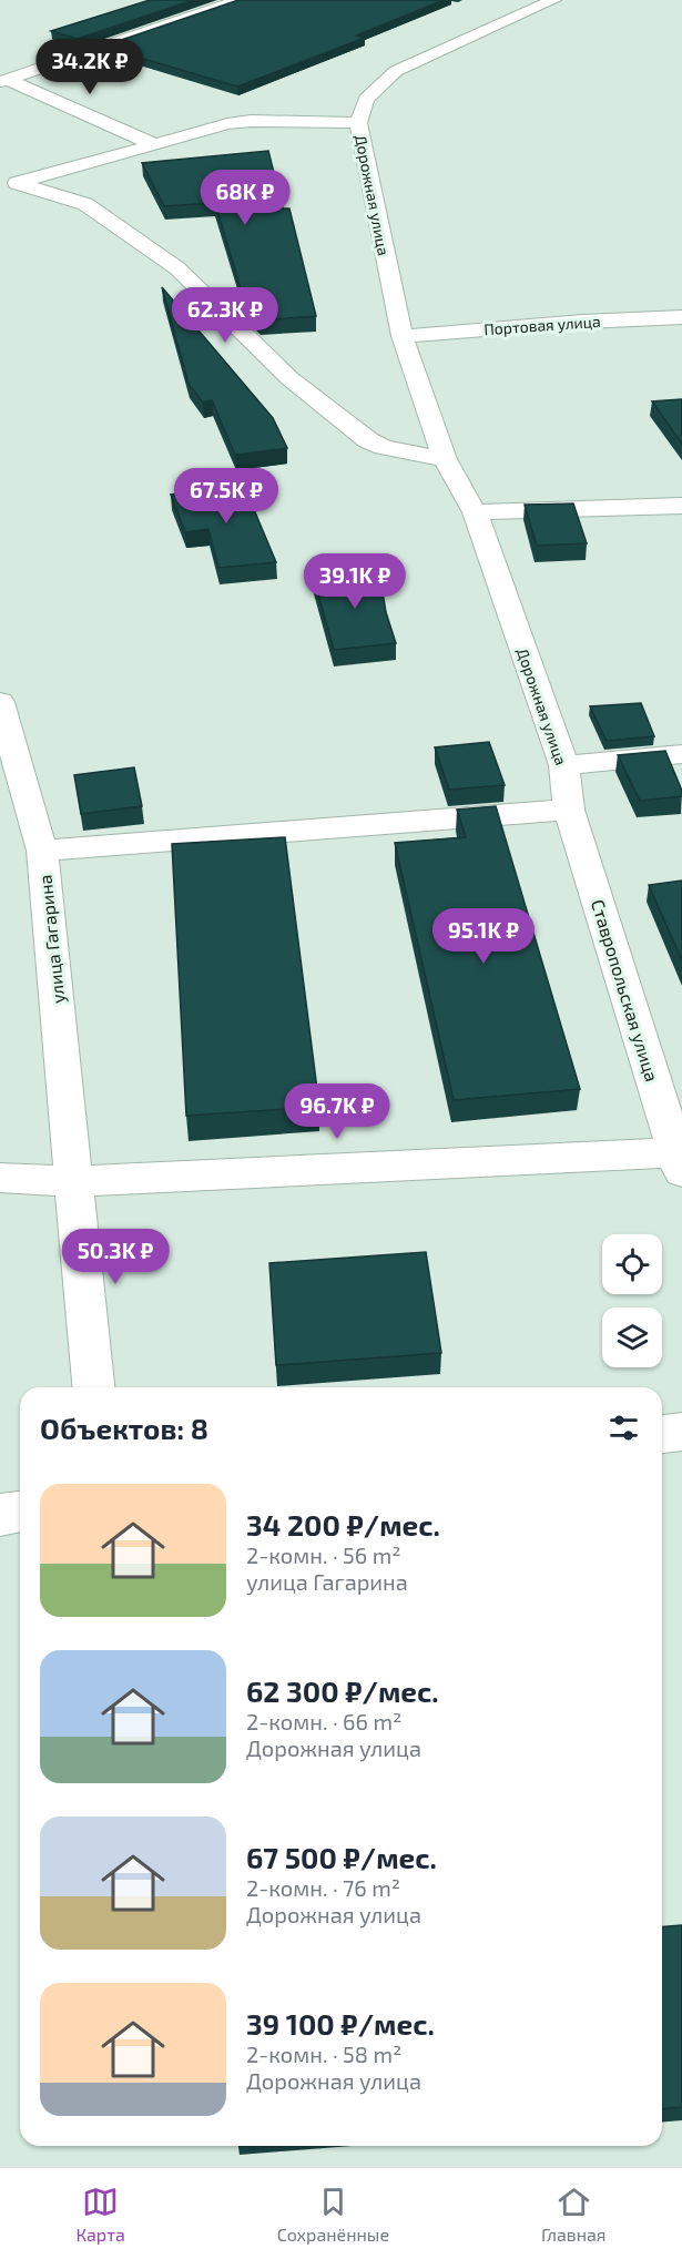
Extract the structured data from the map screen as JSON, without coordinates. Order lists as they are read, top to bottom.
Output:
{
  "streets": {
    "street": [
      "Дорожная улица",
      "Портовая улица",
      "улица Гагарина",
      "Ставропольская улица"
    ]
  },
  "crossings": [
    ["Дорожная улица", "Портовая улица"],
    ["Дорожная улица", "Ставропольская улица"]
  ],
  "page": {
    "price": [
      "34.2K ₽",
      "68K ₽",
      "62.3K ₽",
      "67.5K ₽",
      "39.1K ₽",
      "95.1K ₽",
      "96.7K ₽",
      "50.3K ₽"
    ],
    "heading": "Объектов: 8",
    "list": [
      {
        "name": "34 200 ₽/мес.",
        "note": "2-комн. · 56 m² · улица Гагарина"
      },
      {
        "name": "62 300 ₽/мес.",
        "note": "2-комн. · 66 m² · Дорожная улица"
      },
      {
        "name": "67 500 ₽/мес.",
        "note": "2-комн. · 76 m² · Дорожная улица"
      },
      {
        "name": "39 100 ₽/мес.",
        "note": "2-комн. · 58 m² · Дорожная улица"
      }
    ],
    "tabs": ["Карта", "Сохранённые", "Главная"]
  }
}
